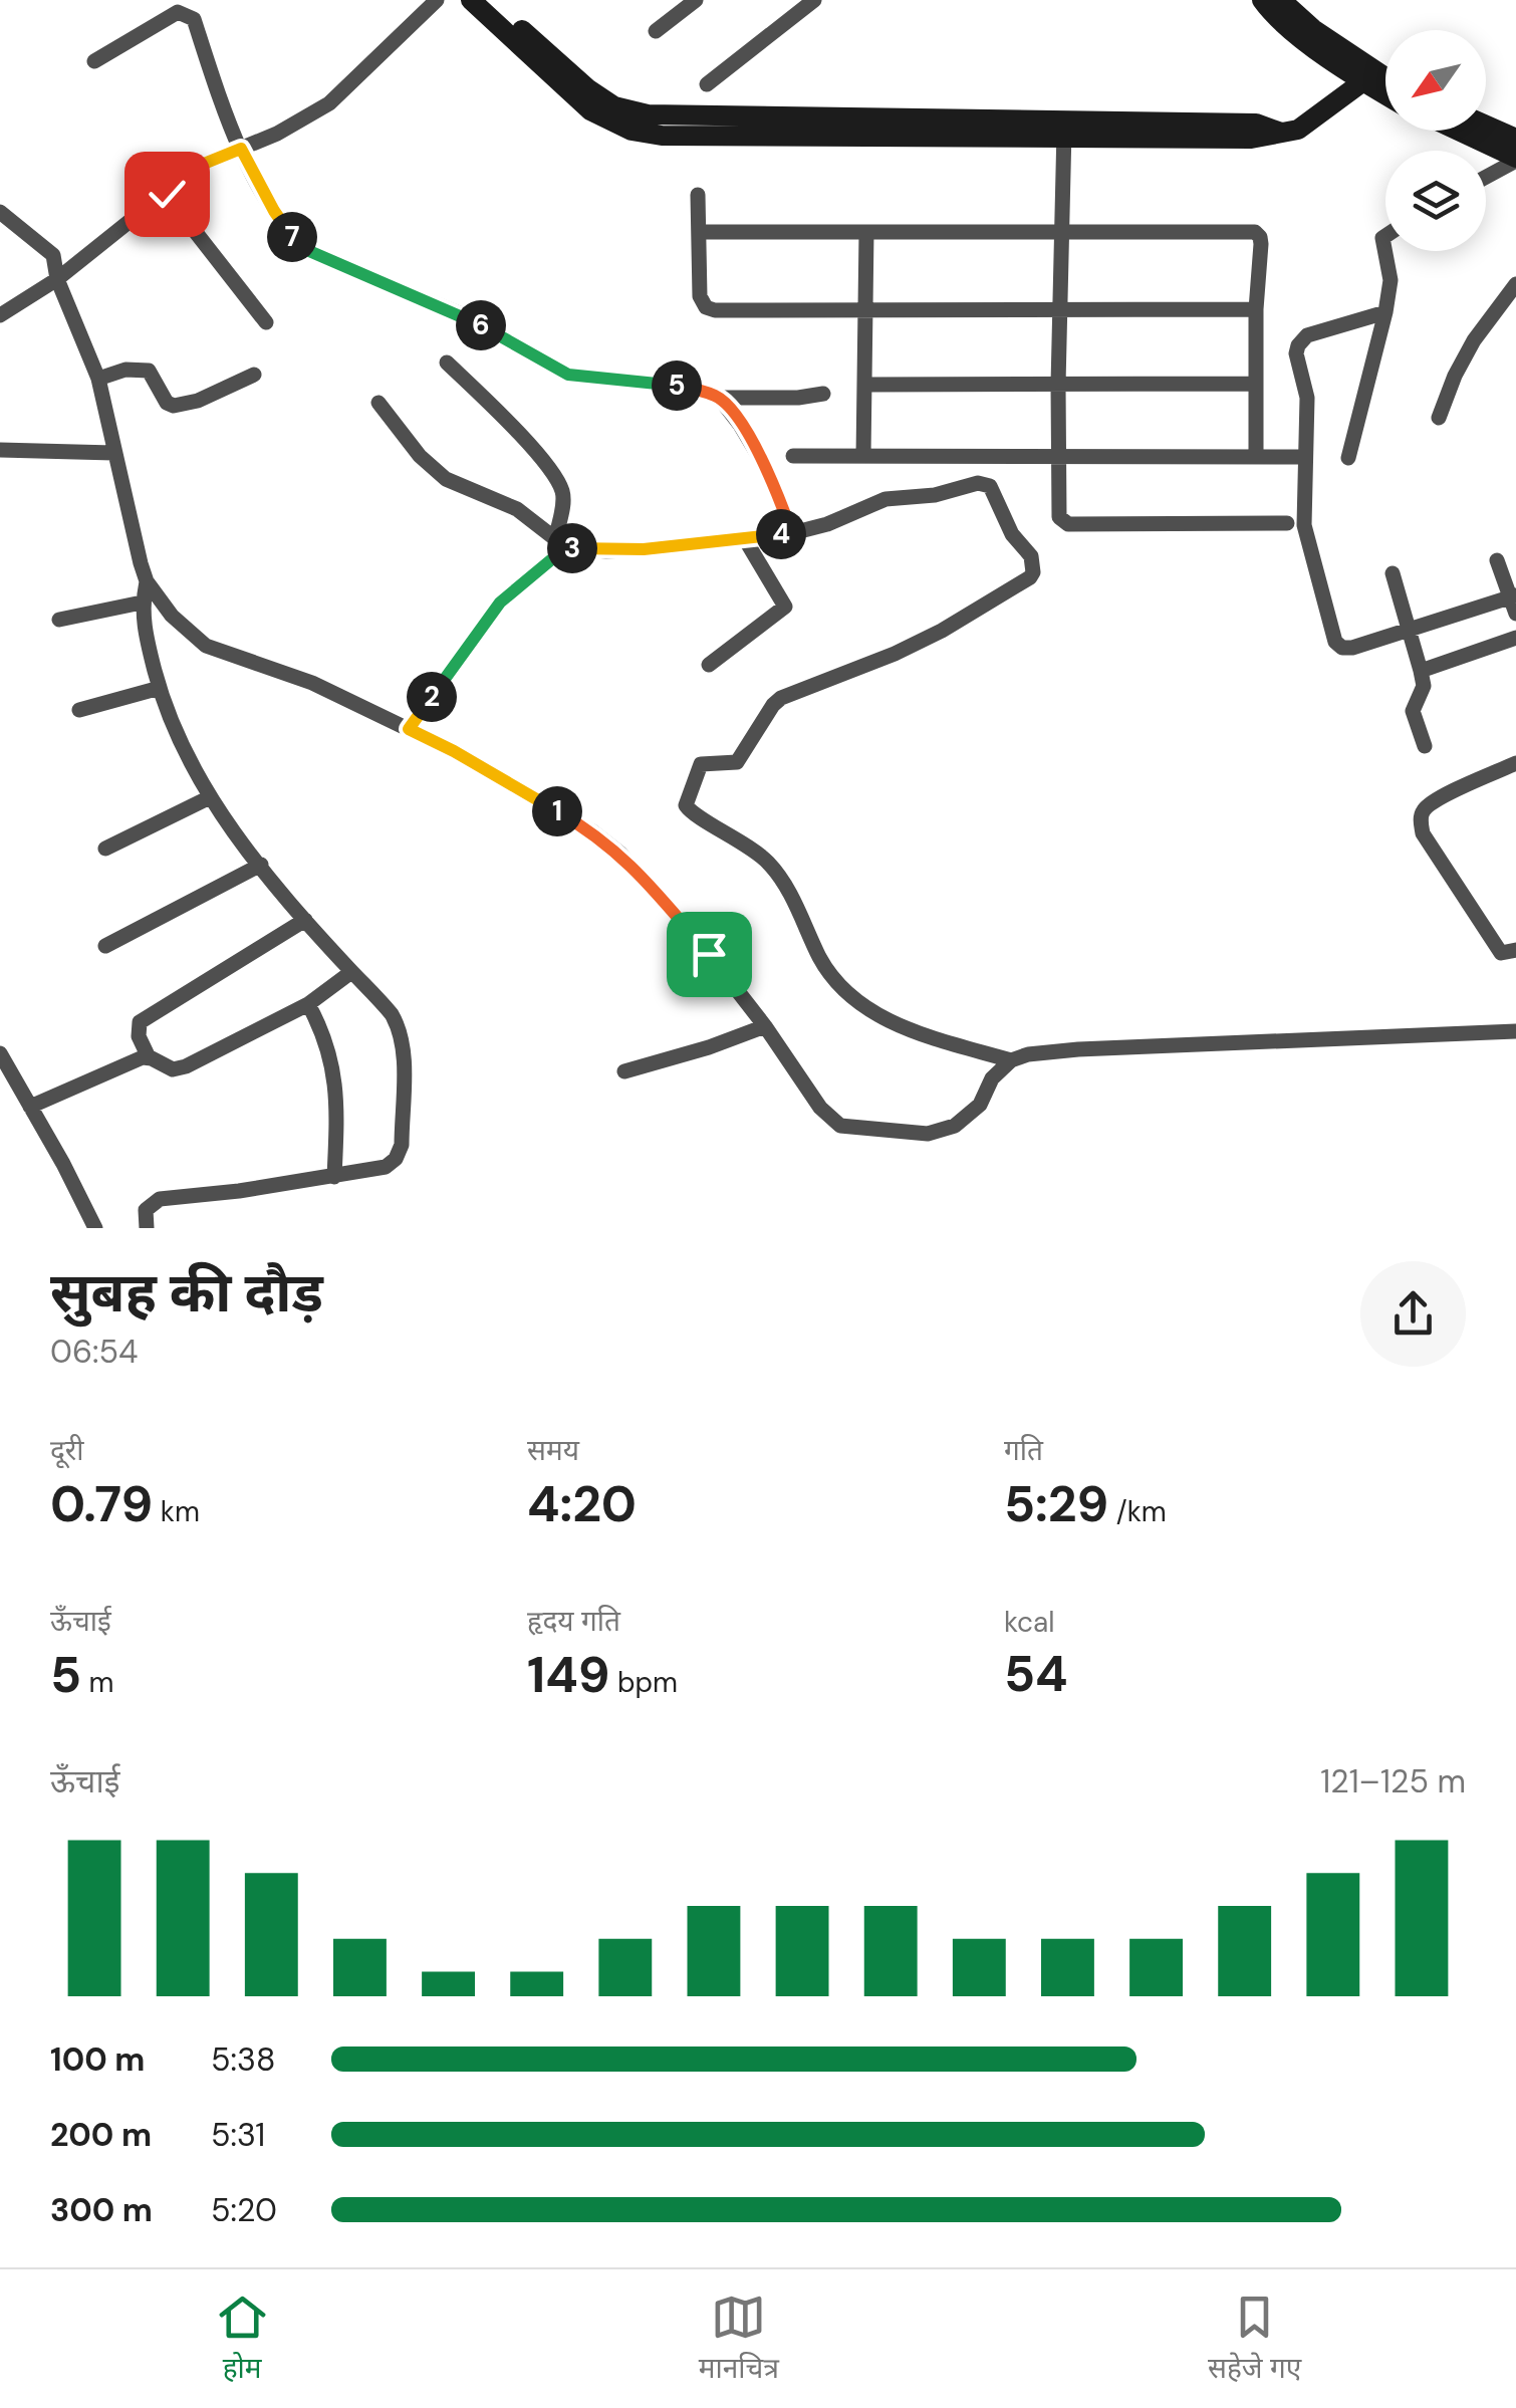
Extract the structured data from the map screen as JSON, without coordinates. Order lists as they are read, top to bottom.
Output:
{
  "north": "bottom left",
  "page": {
    "pins": [
      "7",
      "6",
      "5",
      "4",
      "3",
      "2",
      "1"
    ],
    "heading": ["सुबह की दौड़", "06:54"],
    "stats": [
      ["दूरी", "0.79 km"],
      ["समय", "4:20"],
      ["गति", "5:29 /km"],
      ["ऊँचाई", "5 m"],
      ["हृदय गति", "149 bpm"],
      ["kcal", "54"]
    ],
    "chart": ["ऊँचाई", "121–125 m"],
    "list": [
      {
        "name": "100 m",
        "note": "5:38"
      },
      {
        "name": "200 m",
        "note": "5:31"
      },
      {
        "name": "300 m",
        "note": "5:20"
      }
    ],
    "tabs": ["होम", "मानचित्र", "सहेजे गए"]
  }
}
